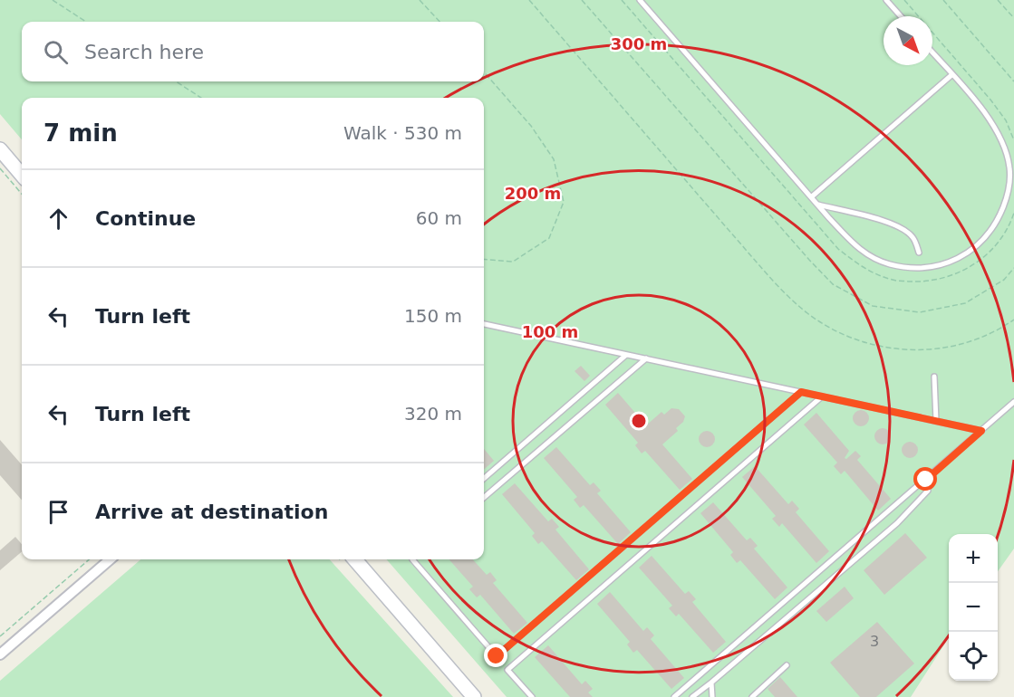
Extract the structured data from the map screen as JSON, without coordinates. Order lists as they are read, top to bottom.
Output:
{
  "house_numbers": ["3"],
  "north": "bottom right",
  "page": {
    "search": "Search here",
    "heading": ["7 min", "Walk · 530 m"],
    "list": [
      ["Continue", "60 m"],
      ["Turn left", "150 m"],
      ["Turn left", "320 m"],
      "Arrive at destination"
    ],
    "map_buttons": ["+", "−"]
  },
  "rings": ["300 m", "200 m", "100 m"]
}
